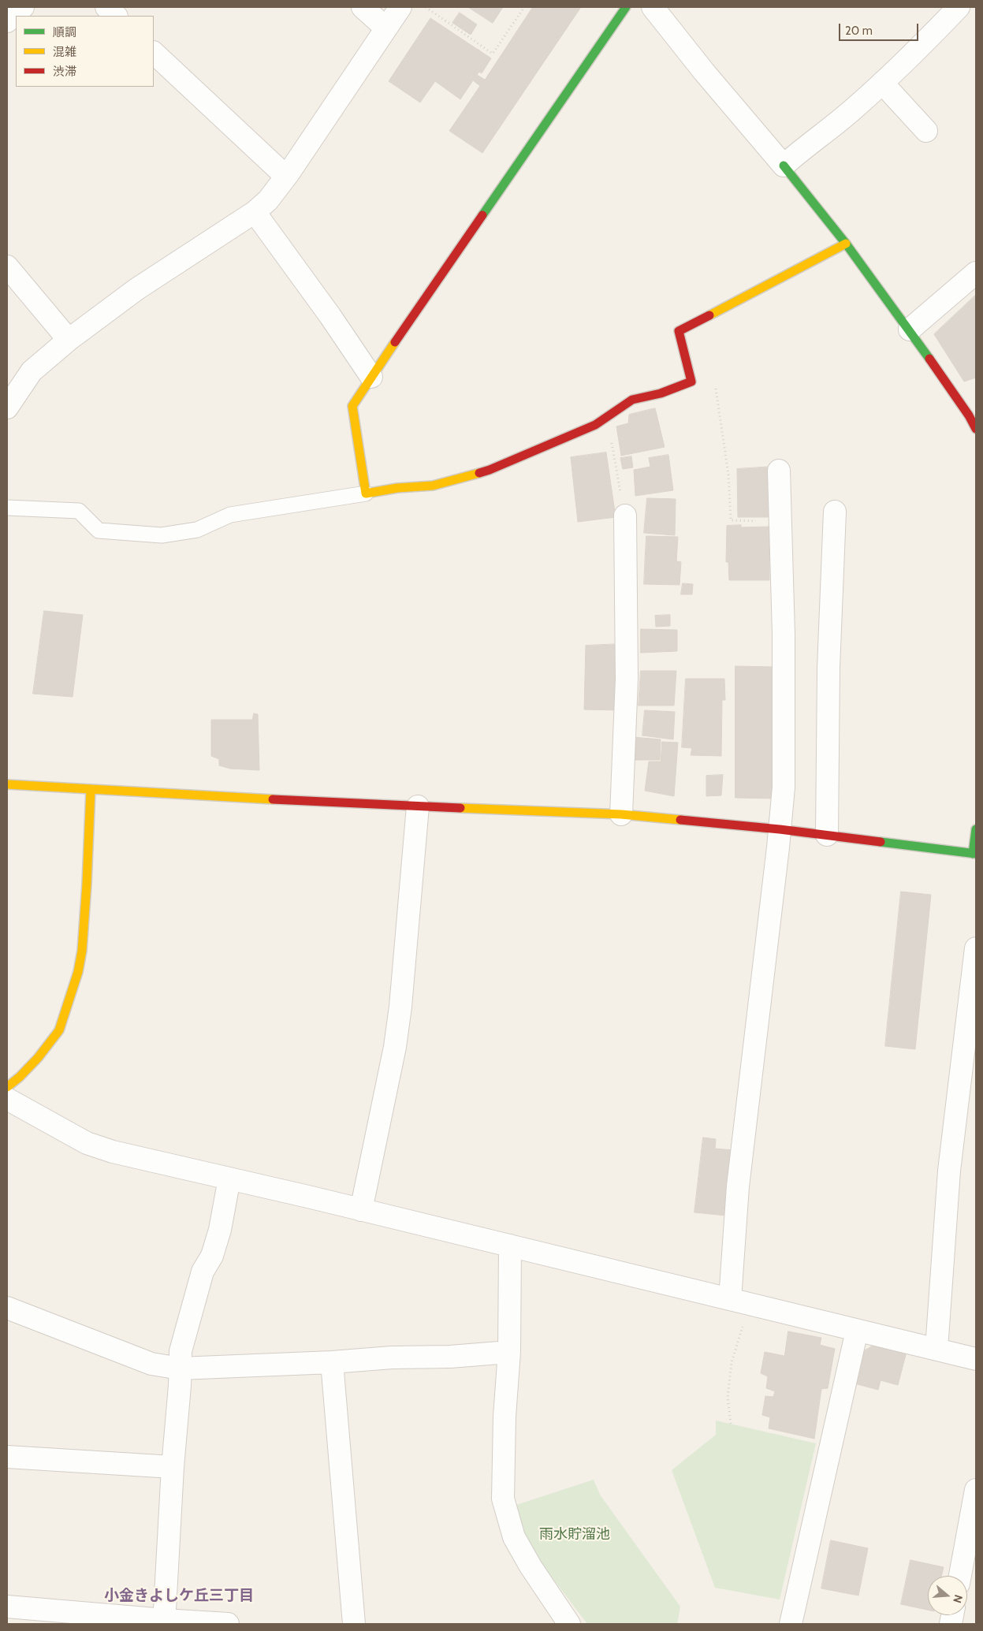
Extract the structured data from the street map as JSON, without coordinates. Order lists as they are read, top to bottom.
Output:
{
  "districts": ["小金きよしケ丘三丁目"],
  "parks": ["雨水貯溜池"],
  "legend": ["順調", "混雑", "渋滞"],
  "scale_bar": "20 m",
  "north": "right"
}
